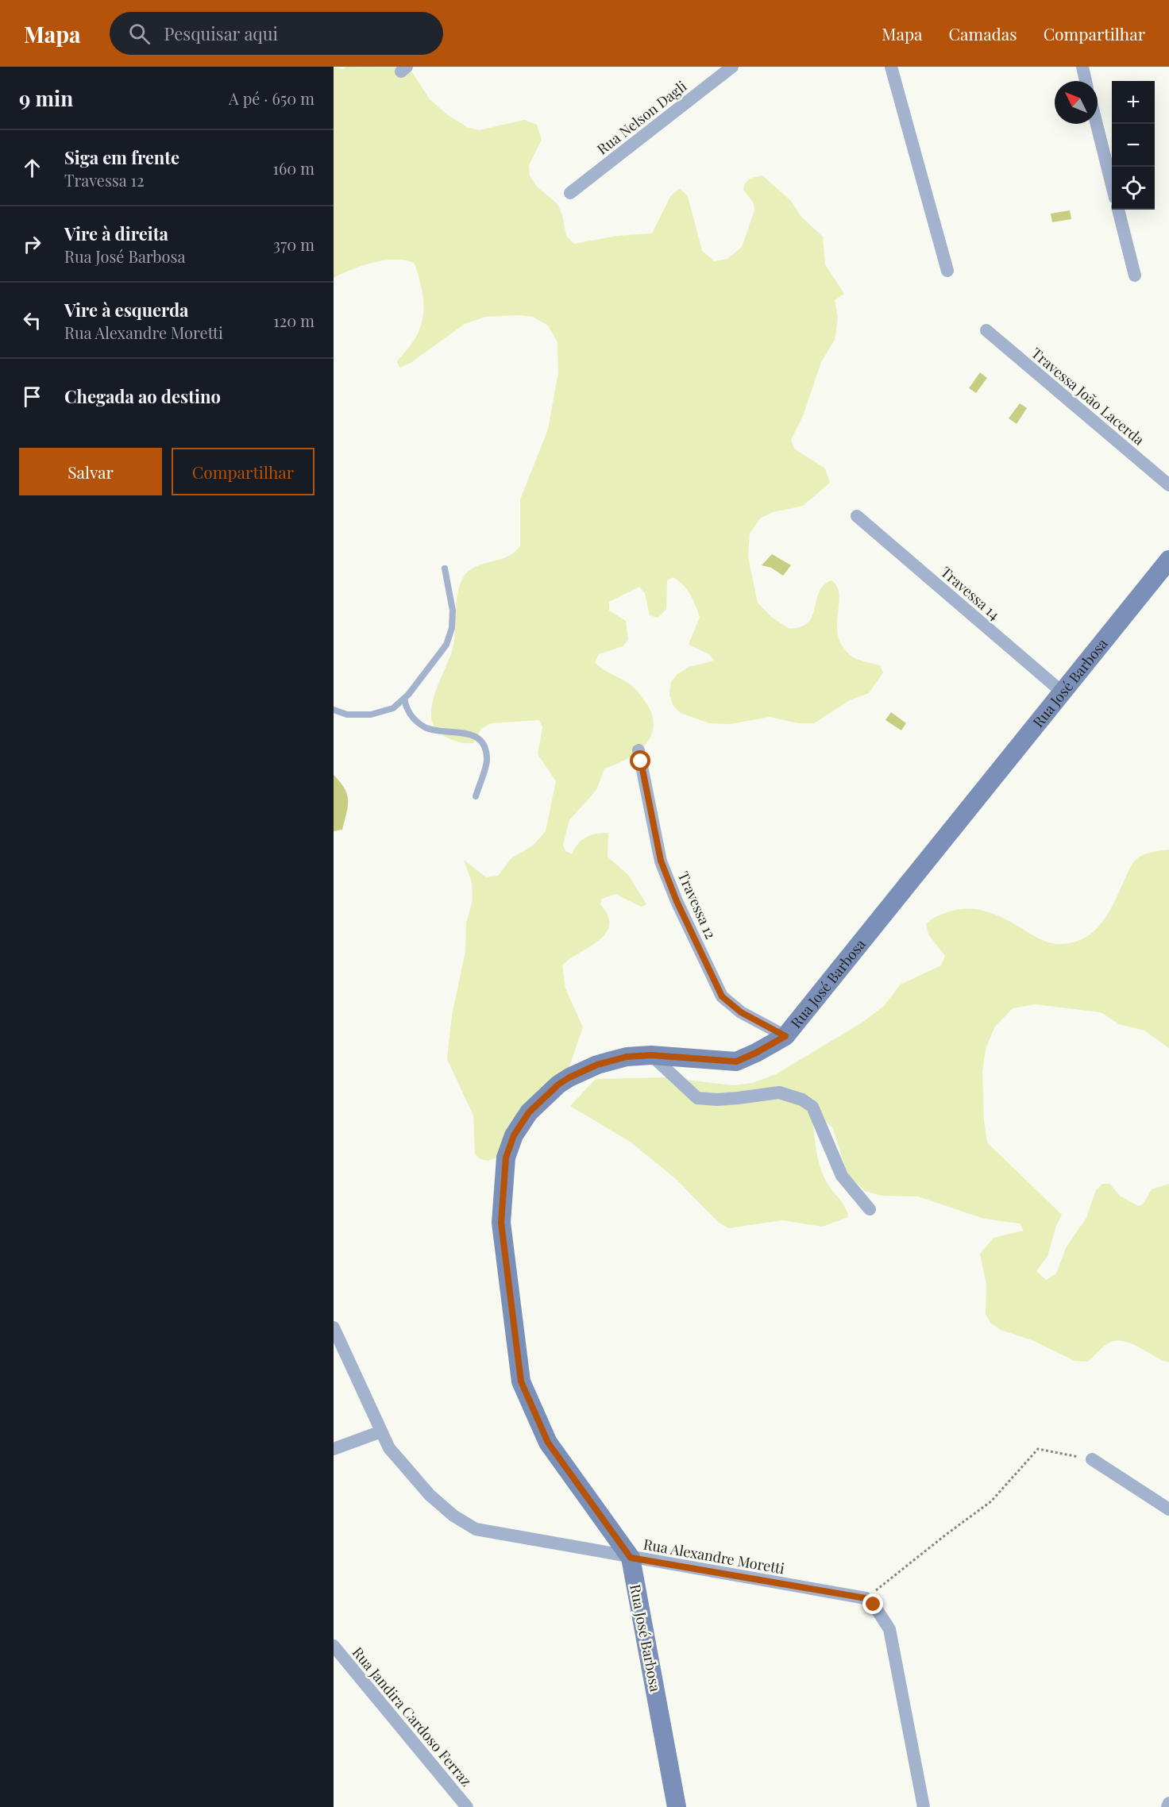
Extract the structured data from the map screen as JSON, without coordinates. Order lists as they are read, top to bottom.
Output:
{
  "streets": {
    "street": [
      "Rua Nelson Dagli",
      "Travessa João Lacerda",
      "Travessa 14",
      "Rua José Barbosa",
      "Travessa 12",
      "Rua Alexandre Moretti",
      "Rua Jandira Cardoso Ferraz"
    ]
  },
  "crossings": [
    ["Travessa 14", "Rua José Barbosa"],
    ["Rua José Barbosa", "Travessa 12"],
    ["Rua José Barbosa", "Rua Alexandre Moretti"]
  ],
  "north": "top left",
  "page": {
    "header": "Mapa",
    "search": "Pesquisar aqui",
    "nav": ["Mapa", "Camadas", "Compartilhar"],
    "heading": ["9 min", "A pé · 650 m"],
    "map_buttons": ["+", "−"],
    "list": [
      ["Siga em frente", "Travessa 12", "160 m"],
      ["Vire à direita", "Rua José Barbosa", "370 m"],
      ["Vire à esquerda", "Rua Alexandre Moretti", "120 m"],
      "Chegada ao destino"
    ],
    "buttons": ["Salvar", "Compartilhar"]
  }
}
